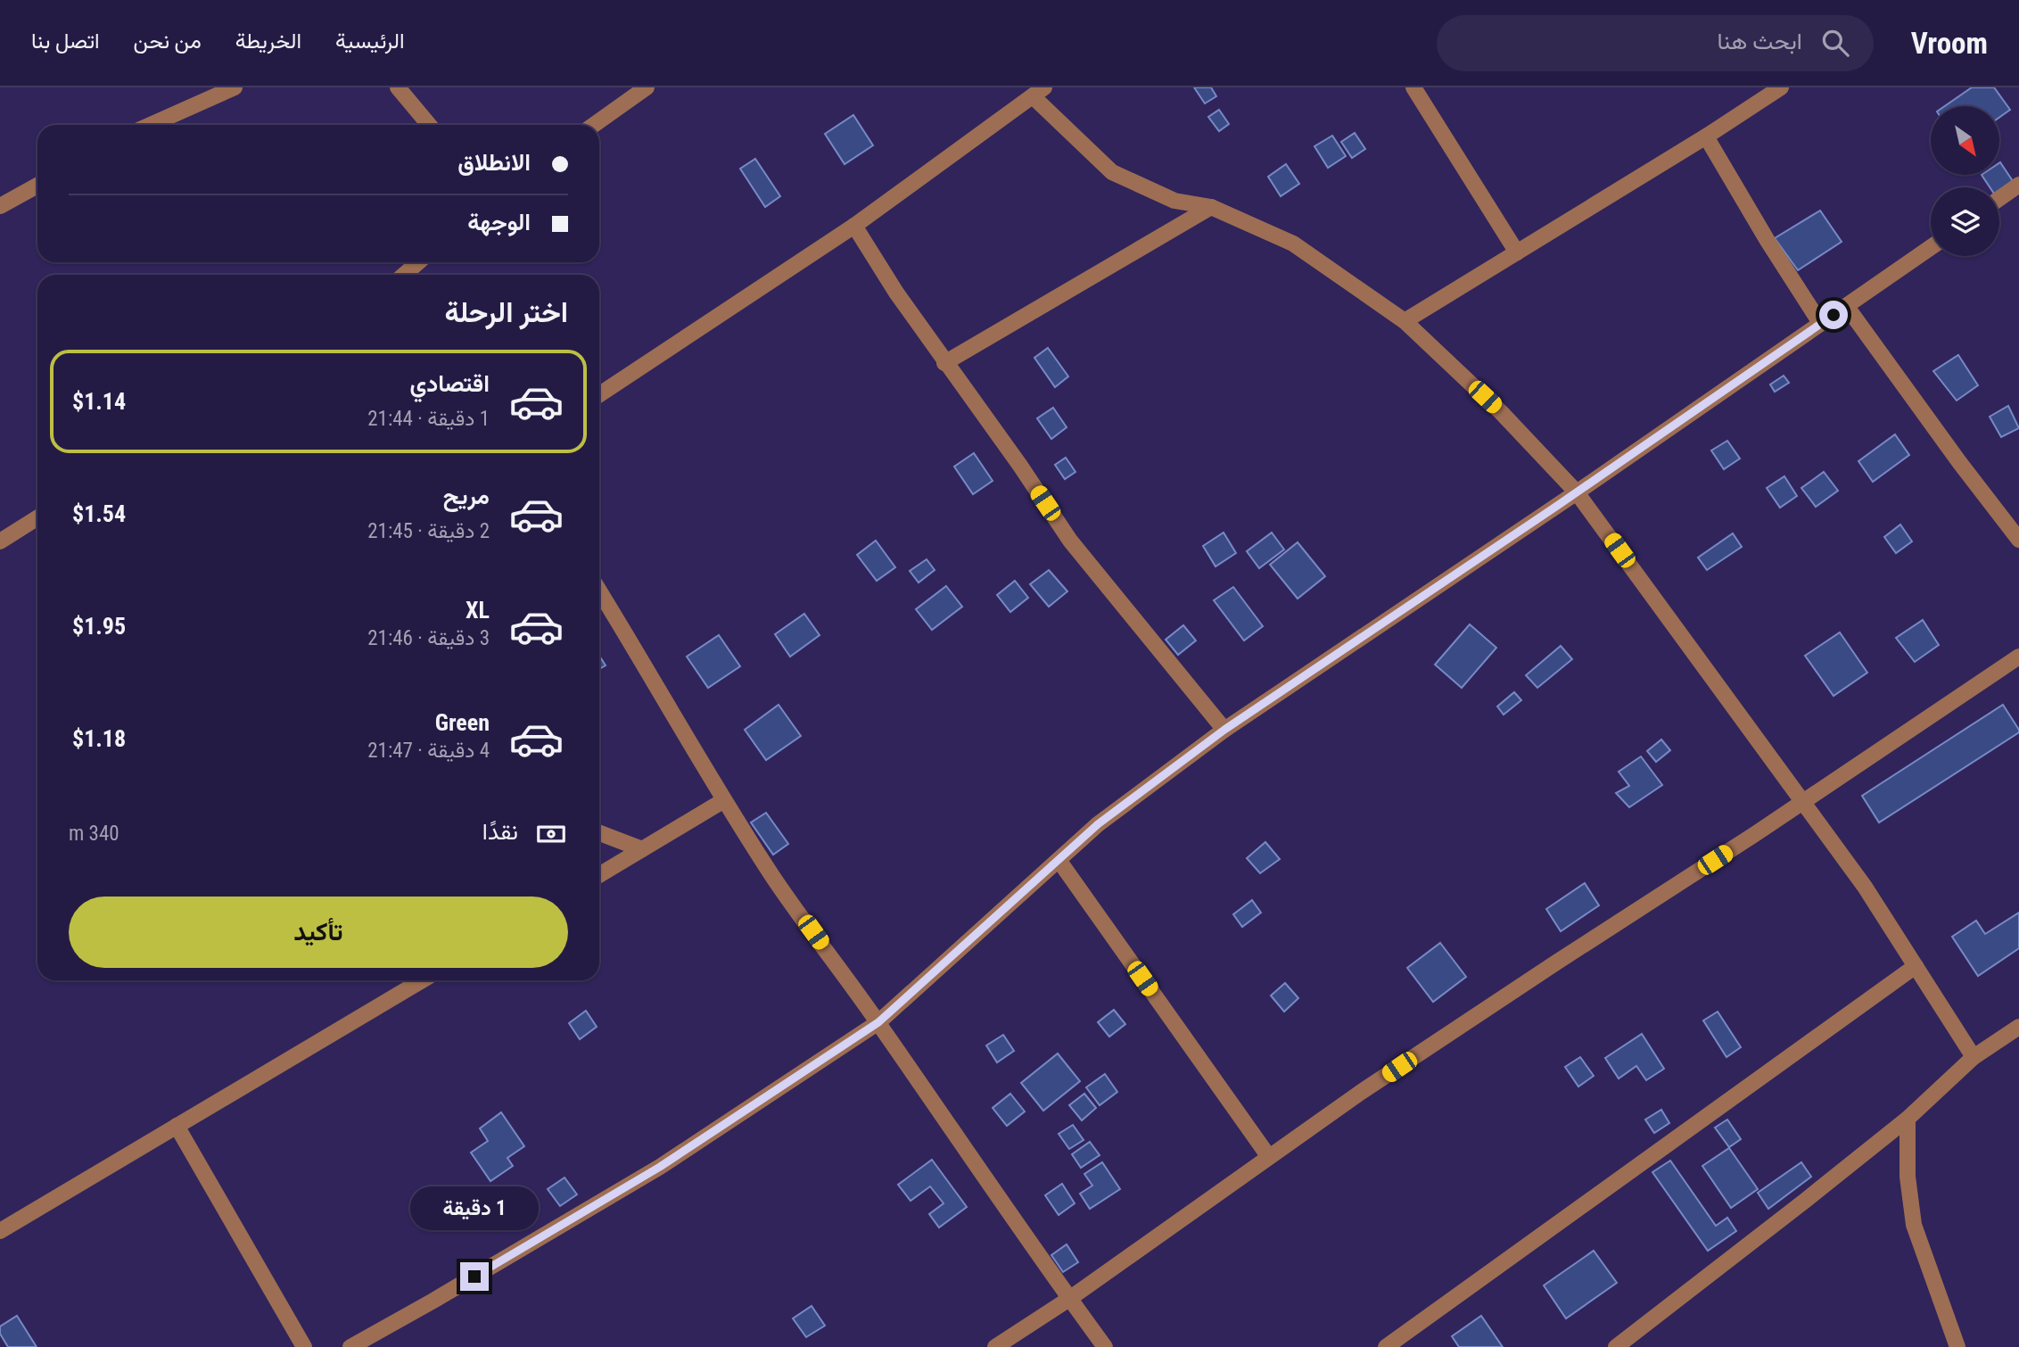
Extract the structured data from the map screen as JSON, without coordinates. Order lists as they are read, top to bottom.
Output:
{
  "north": "bottom right",
  "page": {
    "header": "Vroom",
    "search": "ابحث هنا",
    "nav": [
      "الرئيسية",
      "الخريطة",
      "من نحن",
      "اتصل بنا"
    ],
    "banner": ["الانطلاق", "الوجهة"],
    "heading": "اختر الرحلة",
    "list": [
      {
        "name": "اقتصادي",
        "note": "1 دقيقة · 21:44",
        "value": "$1.14"
      },
      {
        "name": "مريح",
        "note": "2 دقيقة · 21:45",
        "value": "$1.54"
      },
      {
        "name": "XL",
        "note": "3 دقيقة · 21:46",
        "value": "$1.95"
      },
      {
        "name": "Green",
        "note": "4 دقيقة · 21:47",
        "value": "$1.18"
      }
    ],
    "pay": ["نقدًا", "340 m"],
    "buttons": "تأكيد",
    "bubble": "1 دقيقة"
  }
}
